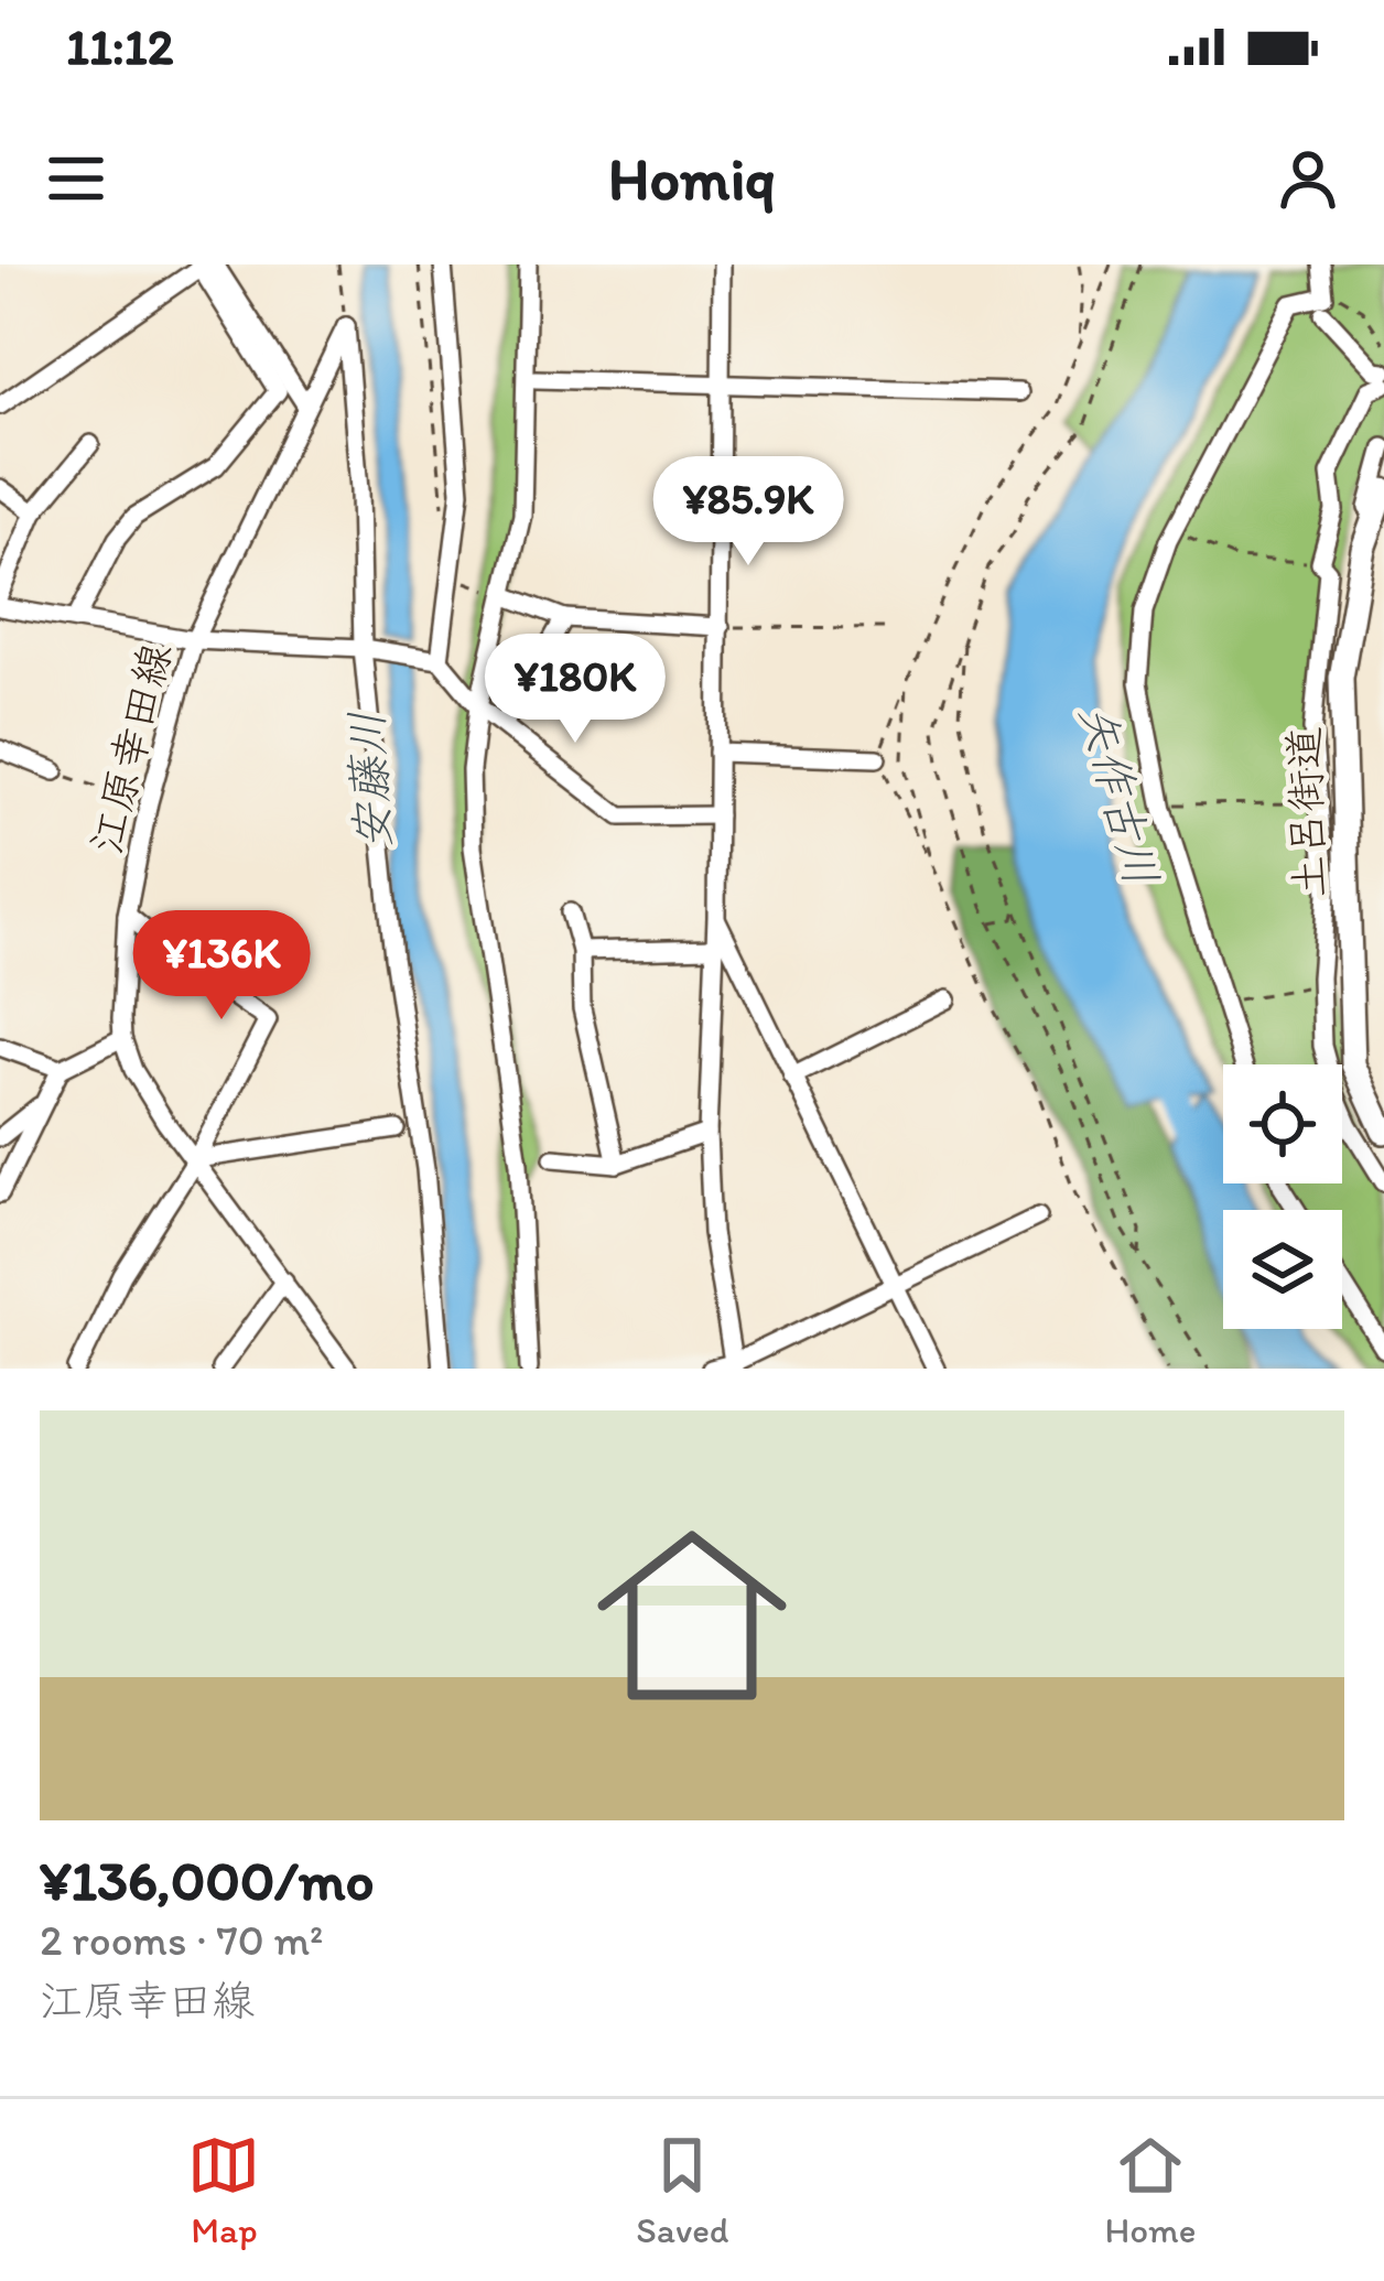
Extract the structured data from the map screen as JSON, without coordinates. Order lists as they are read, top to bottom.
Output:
{
  "streets": {
    "street": ["江原幸田線", "土呂街道"]
  },
  "water": ["安藤川", "矢作古川"],
  "page": {
    "status": "11:12",
    "header": "Homiq",
    "price": ["¥85.9K", "¥180K", "¥136K"],
    "list": [
      {
        "name": "¥136,000/mo",
        "note": "2 rooms · 70 m² · 江原幸田線"
      }
    ],
    "tabs": ["Map", "Saved", "Home"]
  }
}
